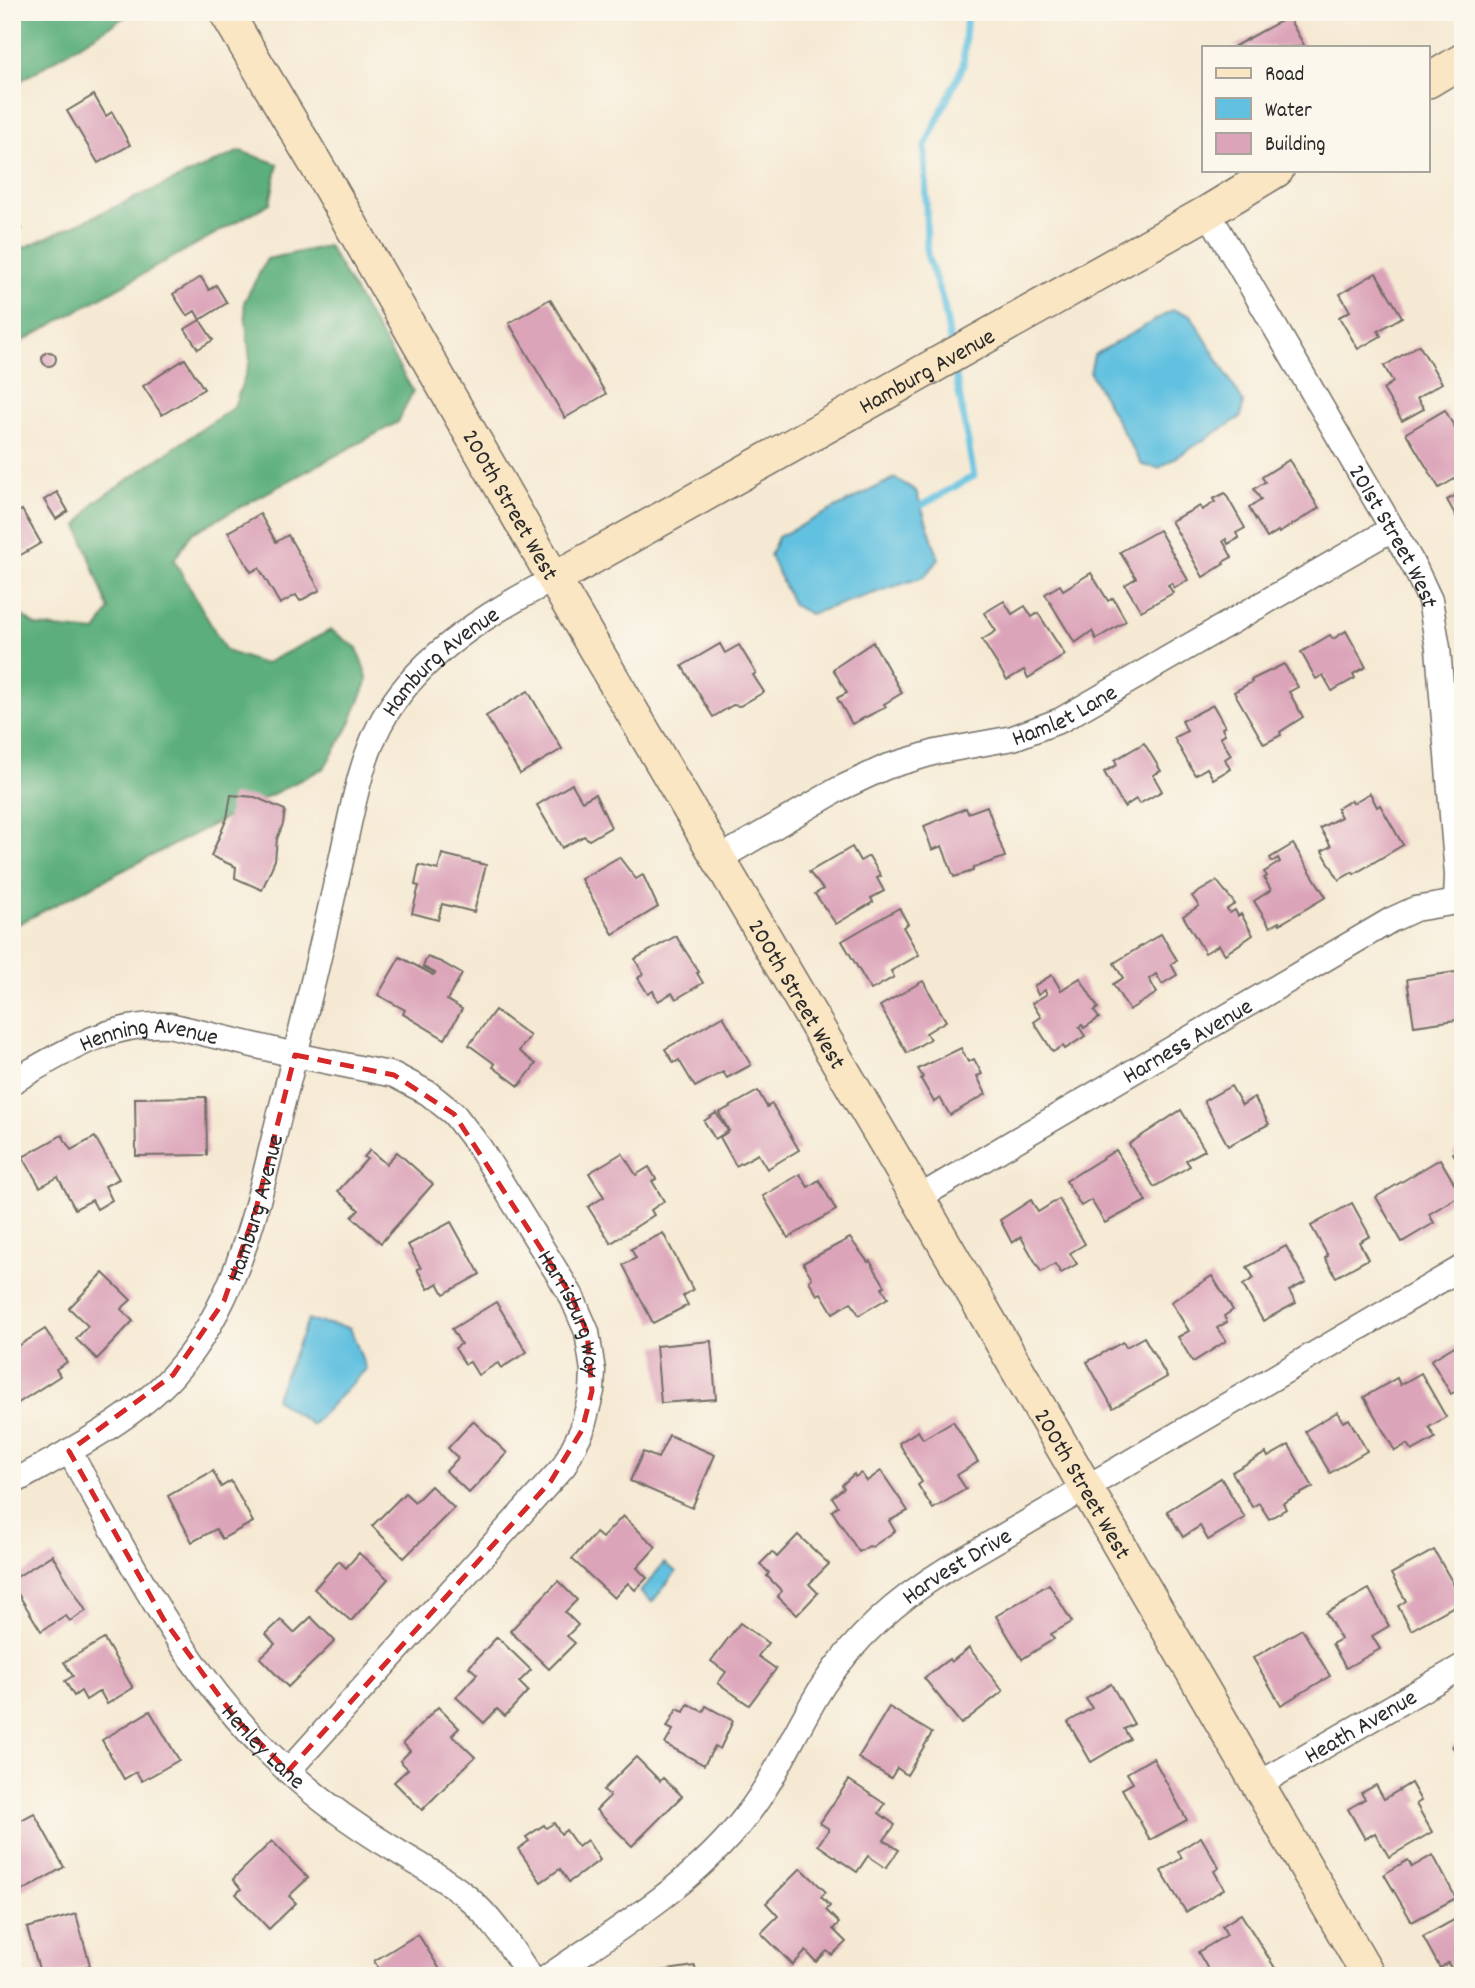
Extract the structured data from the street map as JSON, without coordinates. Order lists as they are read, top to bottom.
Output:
{
  "streets": {
    "street": [
      "Hamburg Avenue",
      "200th Street West",
      "201st Street West",
      "Hamlet Lane",
      "Harness Avenue",
      "Henning Avenue",
      "Harrisburg Way",
      "Harvest Drive",
      "Heath Avenue",
      "Henley Lane"
    ]
  },
  "crossings": [
    ["Hamburg Avenue", "200th Street West"],
    ["Hamburg Avenue", "201st Street West"],
    ["Hamburg Avenue", "Henning Avenue"],
    ["Hamburg Avenue", "Harrisburg Way"],
    ["Hamburg Avenue", "Henley Lane"],
    ["200th Street West", "Hamlet Lane"],
    ["200th Street West", "Harness Avenue"],
    ["200th Street West", "Harvest Drive"],
    ["200th Street West", "Heath Avenue"],
    ["201st Street West", "Hamlet Lane"],
    ["201st Street West", "Harness Avenue"],
    ["Henning Avenue", "Harrisburg Way"],
    ["Harrisburg Way", "Henley Lane"]
  ],
  "legend": ["Road", "Water", "Building"]
}
